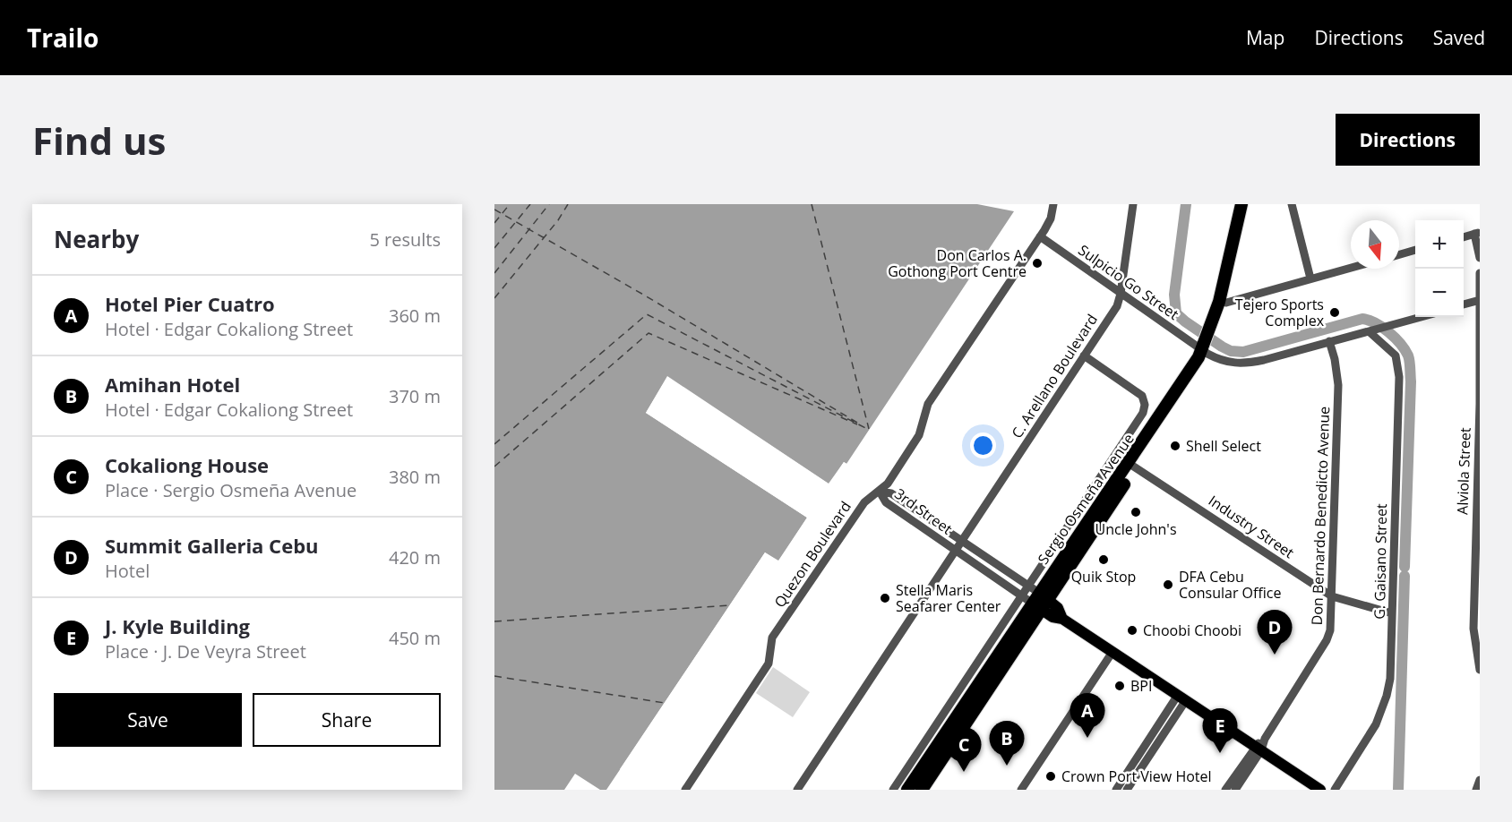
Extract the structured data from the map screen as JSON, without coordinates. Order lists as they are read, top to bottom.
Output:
{
  "streets": {
    "highway": ["Sergio Osmeña Avenue"],
    "street": [
      "Sulpicio Go Street",
      "C. Arellano Boulevard",
      "Alviola Street",
      "3rd Street",
      "Don Bernardo Benedicto Avenue",
      "Industry Street",
      "Quezon Boulevard",
      "G. Gaisano Street"
    ]
  },
  "crossings": [
    ["Sulpicio Go Street", "C. Arellano Boulevard"],
    ["Sulpicio Go Street", "Sergio Osmeña Avenue"],
    ["Sulpicio Go Street", "Don Bernardo Benedicto Avenue"],
    ["Sulpicio Go Street", "Quezon Boulevard"],
    ["Sulpicio Go Street", "G. Gaisano Street"],
    ["C. Arellano Boulevard", "3rd Street"],
    ["Sergio Osmeña Avenue", "3rd Street"],
    ["Sergio Osmeña Avenue", "Industry Street"],
    ["3rd Street", "Quezon Boulevard"],
    ["Don Bernardo Benedicto Avenue", "Industry Street"],
    ["Industry Street", "G. Gaisano Street"]
  ],
  "places": [
    "Don Carlos A. Gothong Port Centre",
    "Tejero Sports Complex",
    "Shell Select",
    "Uncle John's",
    "Quik Stop",
    "DFA Cebu Consular Office",
    "Stella Maris Seafarer Center",
    "Choobi Choobi",
    "BPI",
    "Crown Port View Hotel"
  ],
  "north": "bottom",
  "page": {
    "header": "Trailo",
    "nav": ["Map", "Directions", "Saved"],
    "buttons": [
      "Directions",
      ["Save", "Share"]
    ],
    "title": "Find us",
    "heading": ["Nearby", "5 results"],
    "map_buttons": ["+", "−"],
    "list": [
      {
        "mark": "A",
        "name": "Hotel Pier Cuatro",
        "note": "Hotel · Edgar Cokaliong Street",
        "value": "360 m"
      },
      {
        "mark": "B",
        "name": "Amihan Hotel",
        "note": "Hotel · Edgar Cokaliong Street",
        "value": "370 m"
      },
      {
        "mark": "C",
        "name": "Cokaliong House",
        "note": "Place · Sergio Osmeña Avenue",
        "value": "380 m"
      },
      {
        "mark": "D",
        "name": "Summit Galleria Cebu",
        "note": "Hotel",
        "value": "420 m"
      },
      {
        "mark": "E",
        "name": "J. Kyle Building",
        "note": "Place · J. De Veyra Street",
        "value": "450 m"
      }
    ],
    "pins": [
      "D",
      "A",
      "E",
      "B",
      "C"
    ]
  }
}
